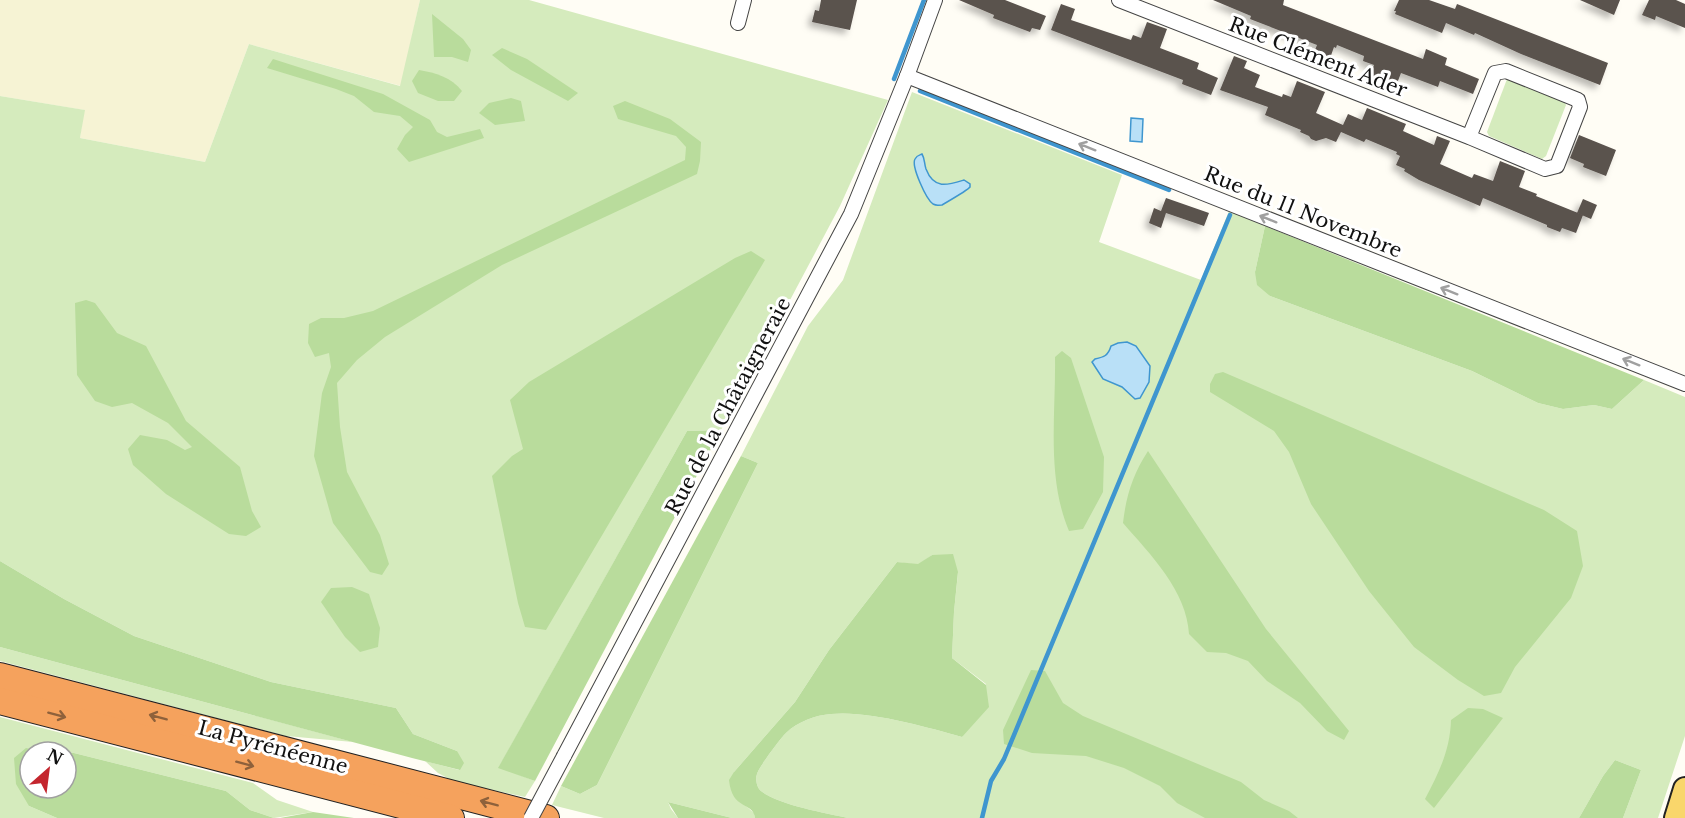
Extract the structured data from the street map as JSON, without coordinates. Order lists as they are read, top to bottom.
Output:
{
  "streets": {
    "highway": ["La Pyrénéenne"],
    "street": ["Rue Clément Ader", "Rue du 11 Novembre", "Rue de la Châtaigneraie"]
  },
  "crossings": [
    ["Rue du 11 Novembre", "Rue de la Châtaigneraie"]
  ],
  "one_way": ["Rue du 11 Novembre"],
  "north": "top right"
}
